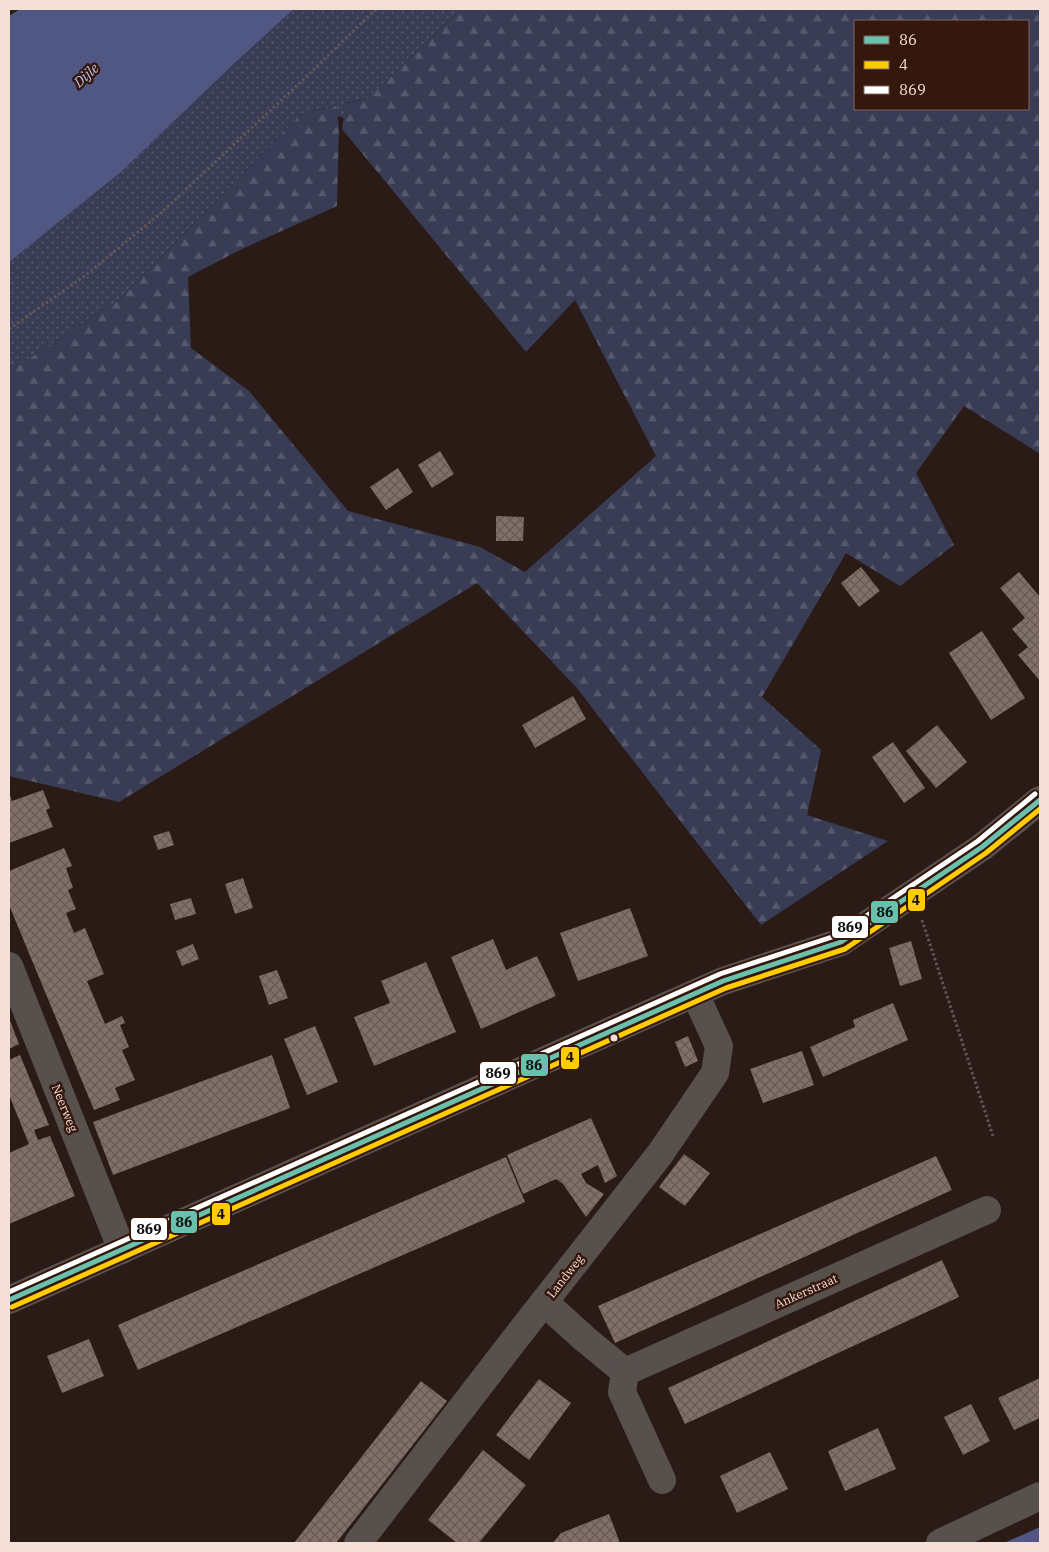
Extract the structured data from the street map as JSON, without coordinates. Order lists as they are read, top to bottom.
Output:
{
  "streets": {
    "street": ["Neerweg", "Landweg", "Ankerstraat"]
  },
  "water": ["Dijle"],
  "lines": ["transit line 869", "transit line 86", "transit line 4"],
  "legend": ["86", "4", "869"]
}
